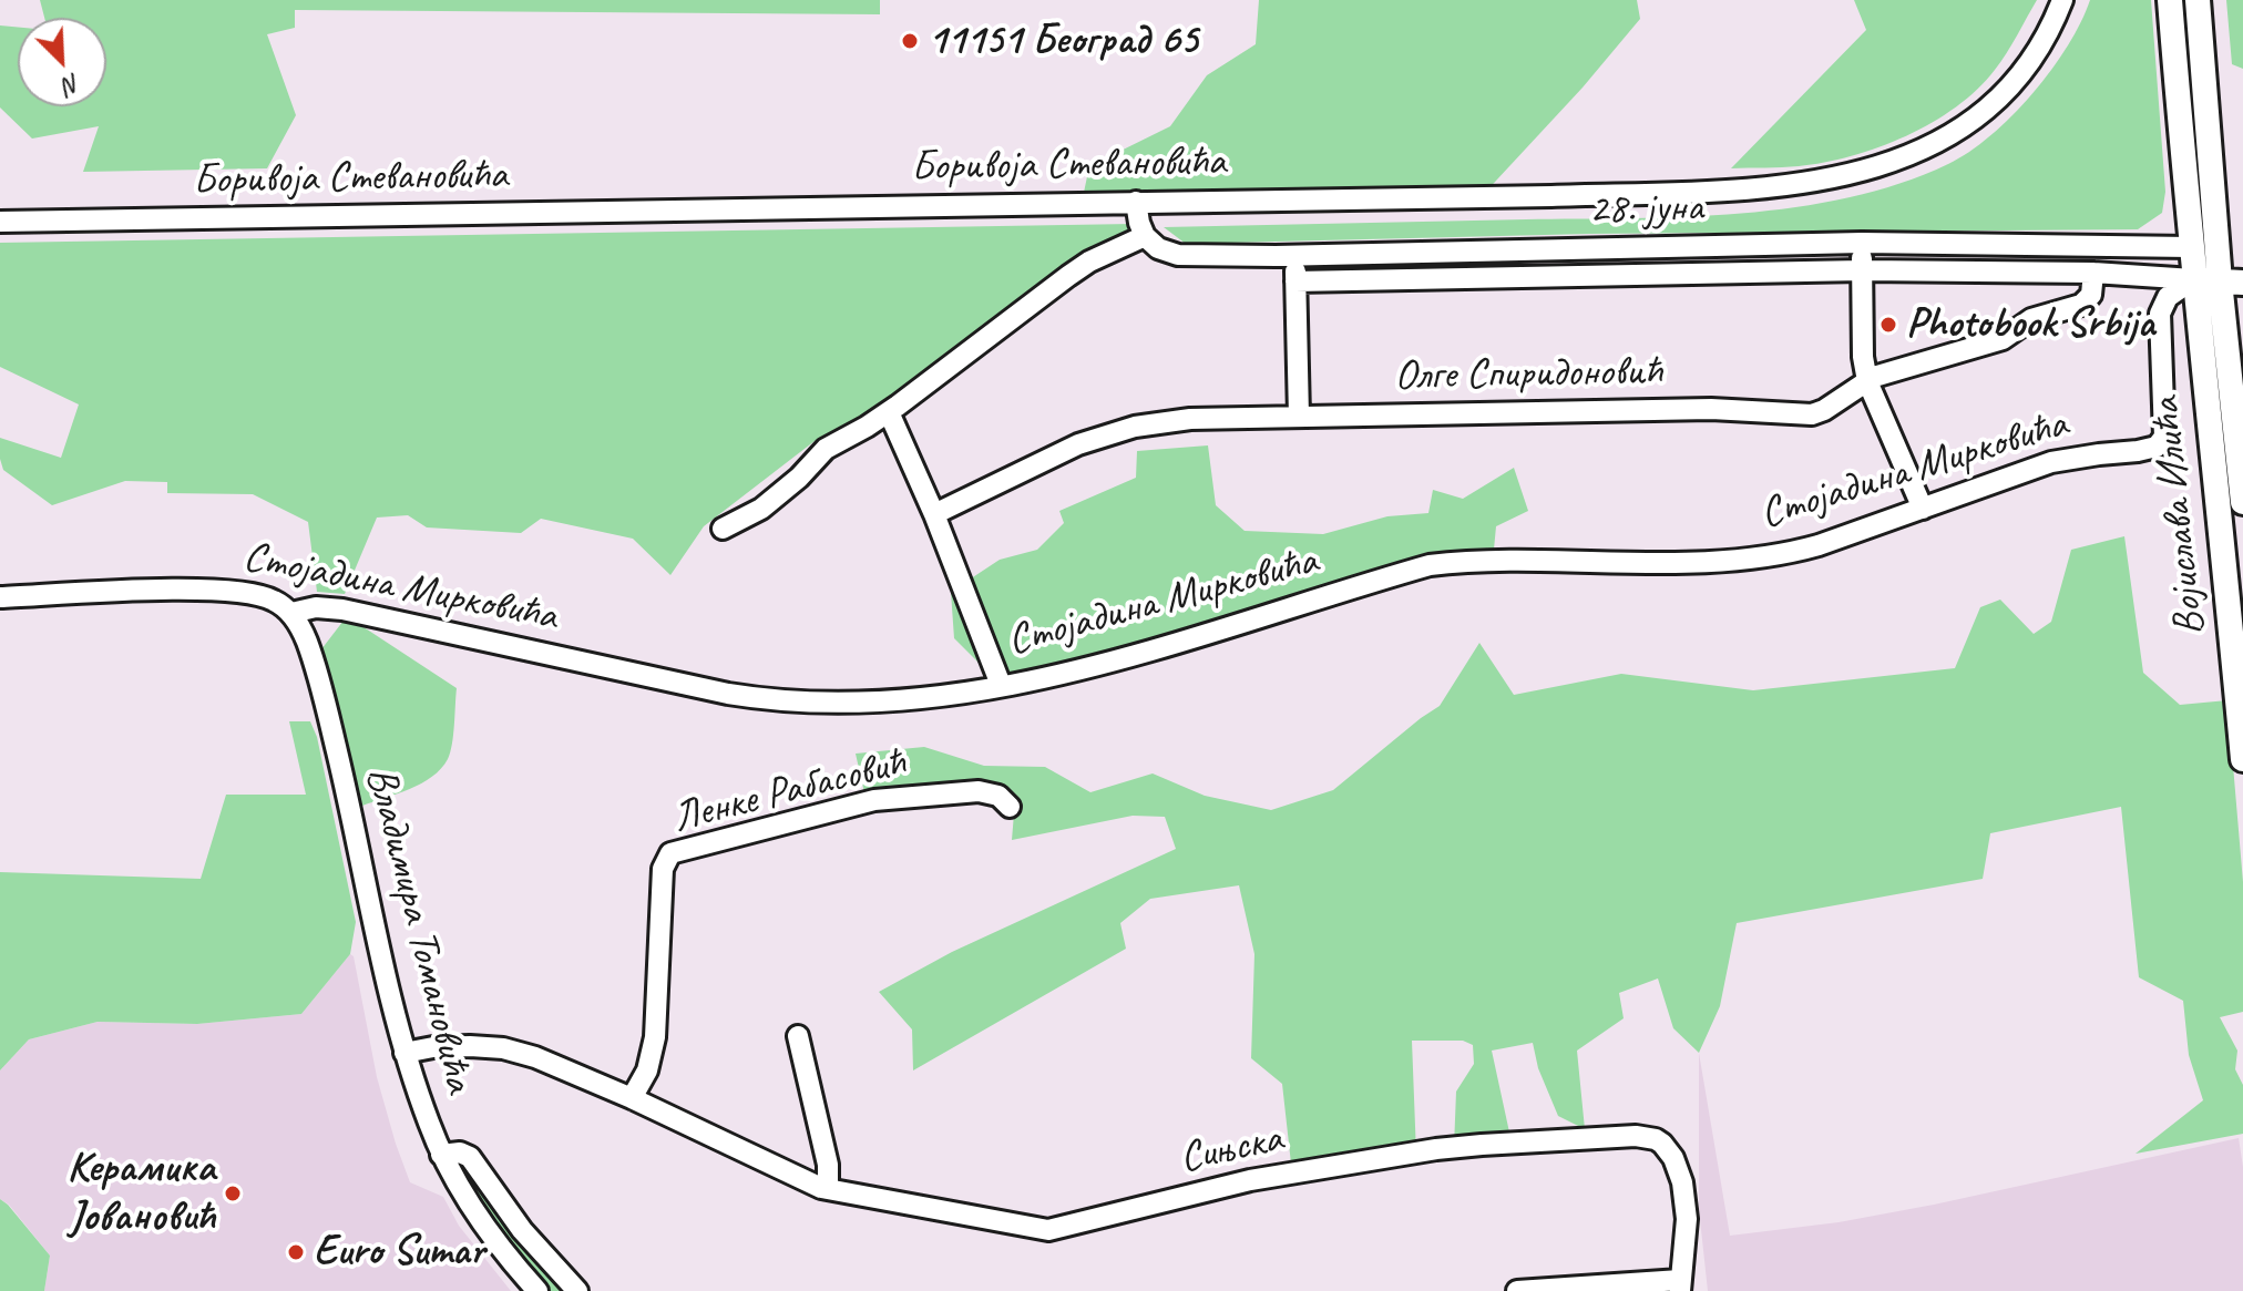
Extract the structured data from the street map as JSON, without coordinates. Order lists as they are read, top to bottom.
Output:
{
  "streets": {
    "main road": ["Војислава Илића"],
    "street": [
      "Боривоја Стевановића",
      "28. јуна",
      "Олге Спиридоновић",
      "Стојадина Мирковића",
      "Ленке Рабасовић",
      "Владимира Томановића",
      "Сињска"
    ]
  },
  "crossings": [
    ["28. јуна", "Олге Спиридоновић"],
    ["28. јуна", "Стојадина Мирковића"],
    ["28. јуна", "Војислава Илића"],
    ["Стојадина Мирковића", "Војислава Илића"],
    ["Стојадина Мирковића", "Владимира Томановића"],
    ["Ленке Рабасовић", "Сињска"],
    ["Владимира Томановића", "Сињска"]
  ],
  "places": [
    "11151 Београд 65",
    "Photobook Srbija",
    "Керамика Јовановић",
    "Euro Sumar"
  ],
  "north": "bottom right"
}
